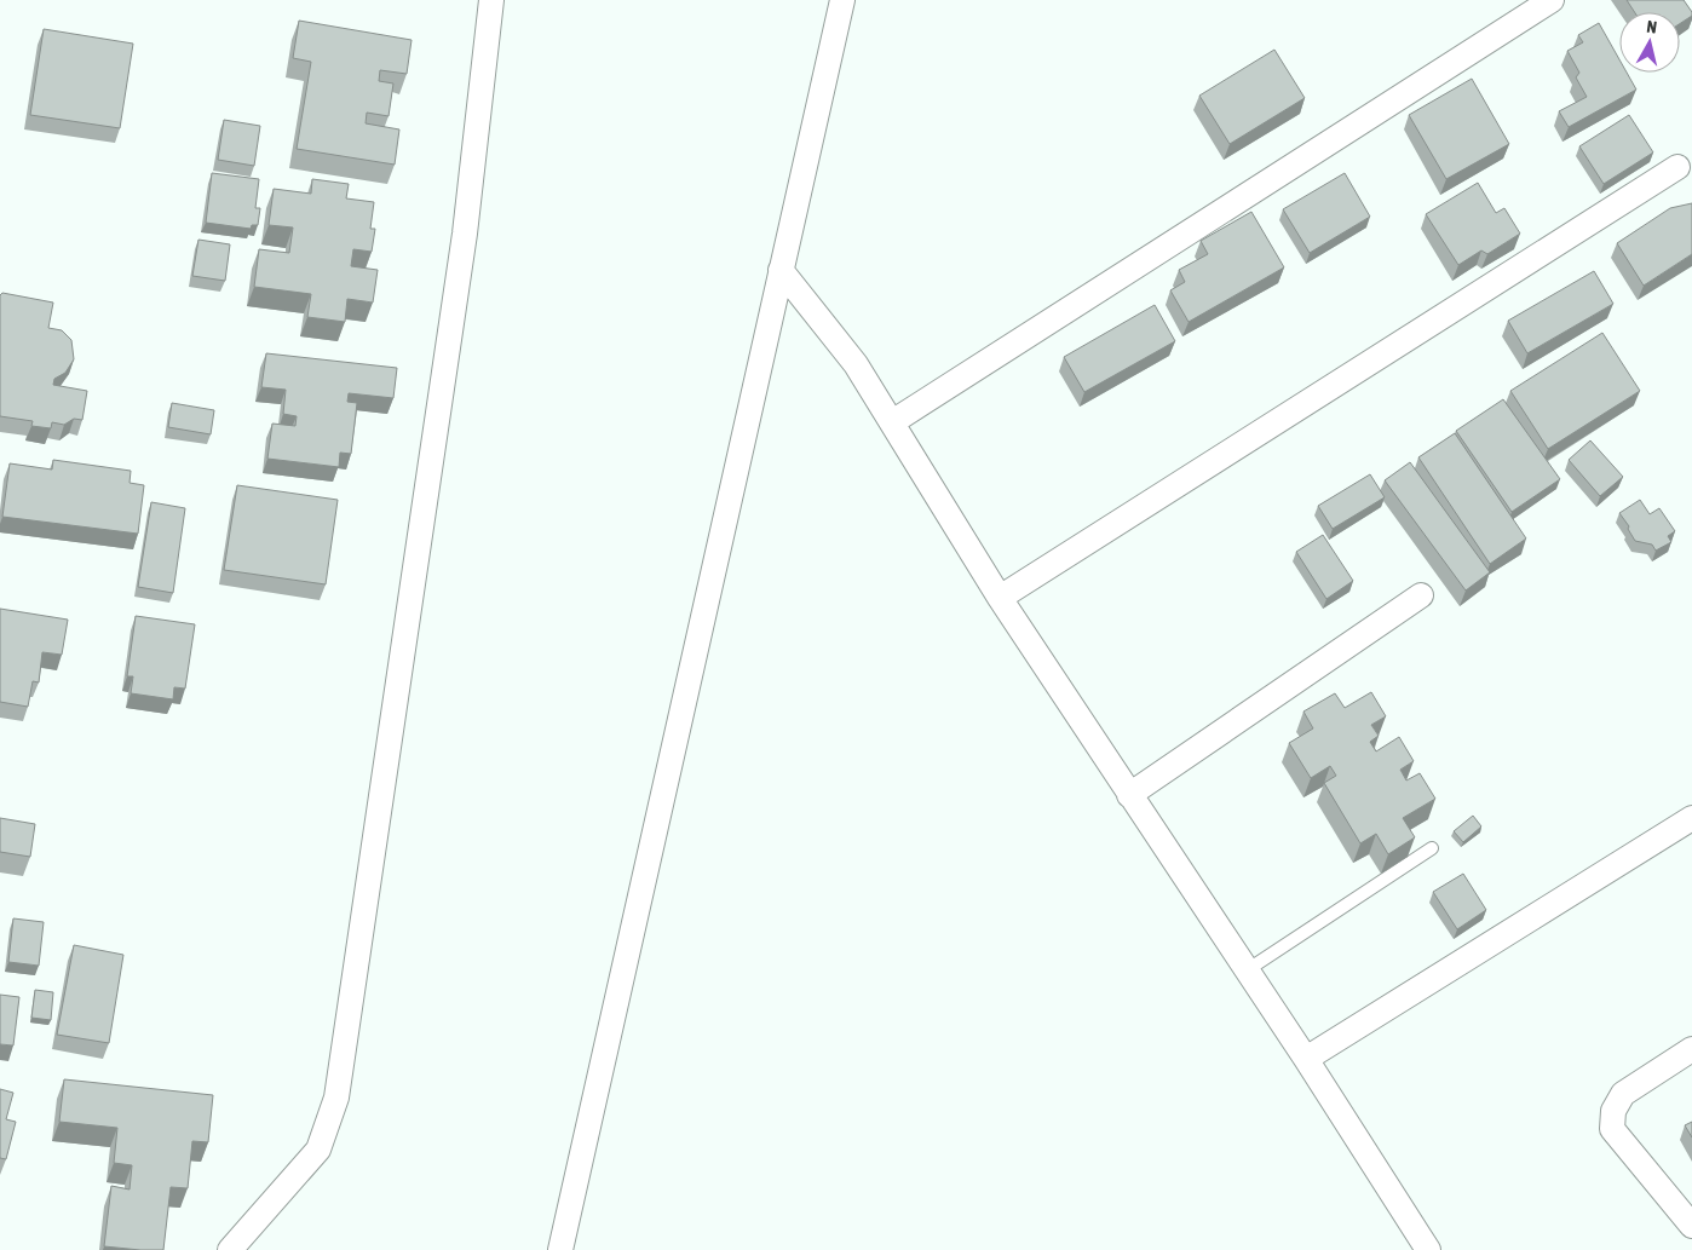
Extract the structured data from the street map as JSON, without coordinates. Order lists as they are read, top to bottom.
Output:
{
  "north": "top"
}
